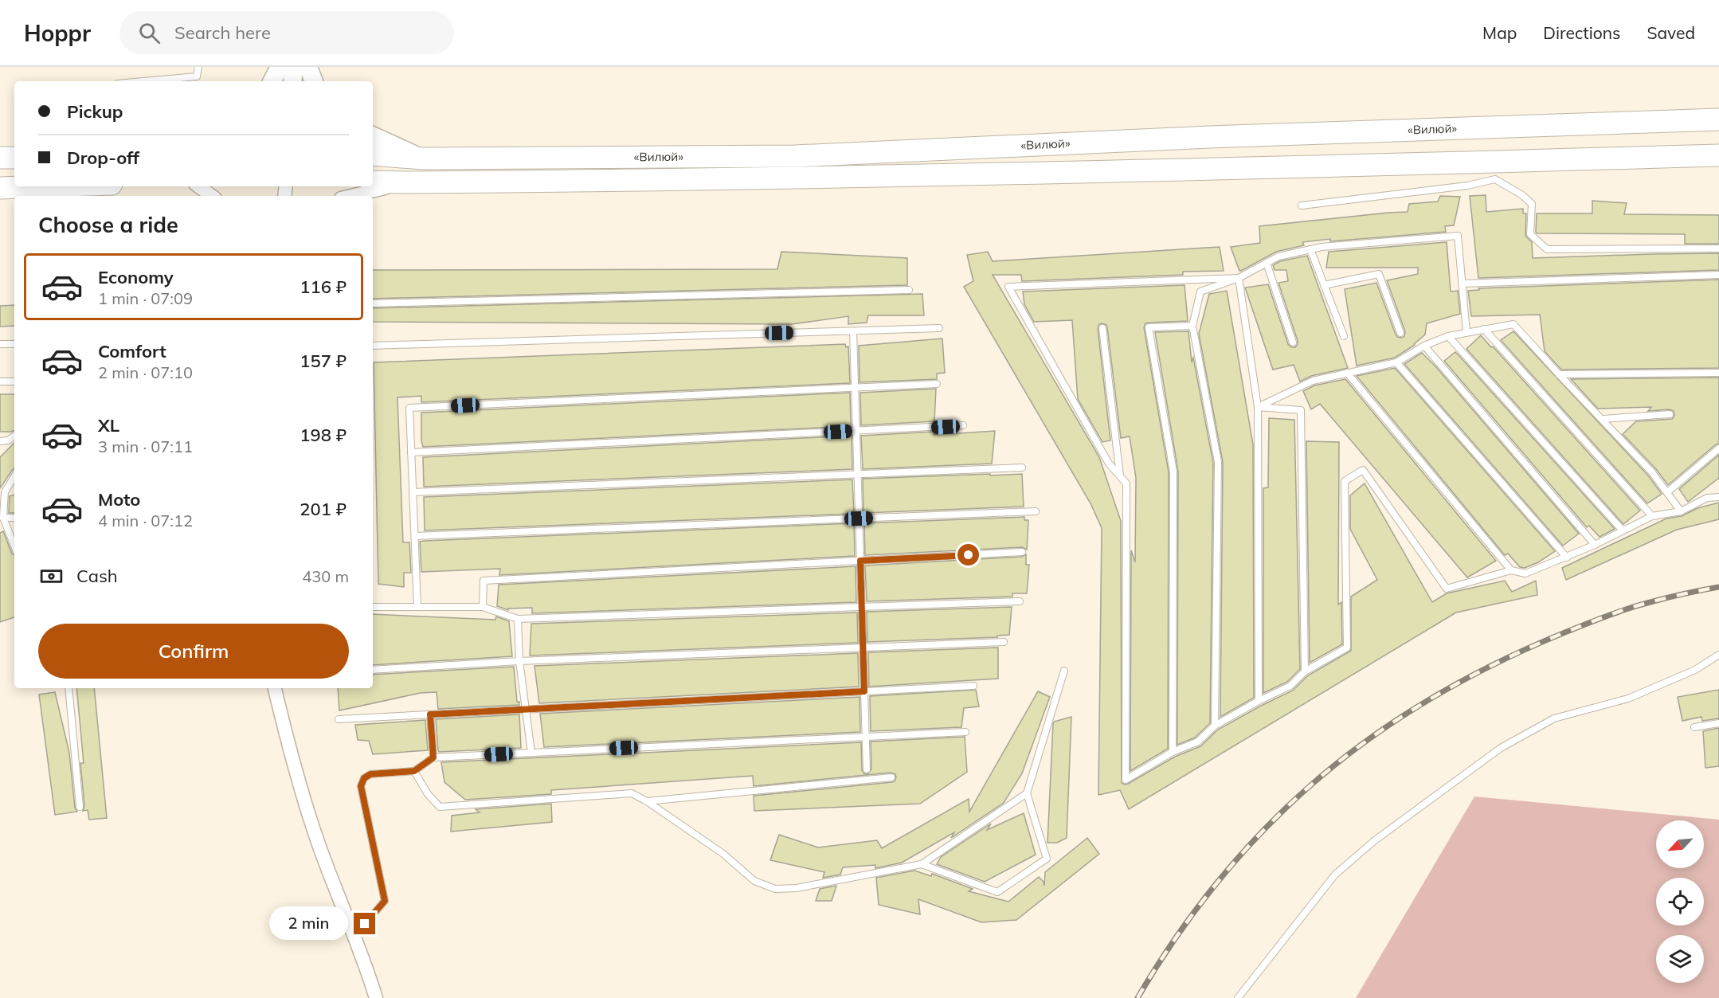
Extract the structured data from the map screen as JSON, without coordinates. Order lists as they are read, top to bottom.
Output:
{
  "streets": {
    "highway": ["«Вилюй»"]
  },
  "north": "bottom left",
  "page": {
    "header": "Hoppr",
    "search": "Search here",
    "nav": ["Map", "Directions", "Saved"],
    "banner": ["Pickup", "Drop-off"],
    "heading": "Choose a ride",
    "list": [
      {
        "name": "Economy",
        "note": "1 min · 07:09",
        "value": "116 ₽"
      },
      {
        "name": "Comfort",
        "note": "2 min · 07:10",
        "value": "157 ₽"
      },
      {
        "name": "XL",
        "note": "3 min · 07:11",
        "value": "198 ₽"
      },
      {
        "name": "Moto",
        "note": "4 min · 07:12",
        "value": "201 ₽"
      }
    ],
    "pay": ["Cash", "430 m"],
    "buttons": "Confirm",
    "bubble": "2 min"
  }
}
